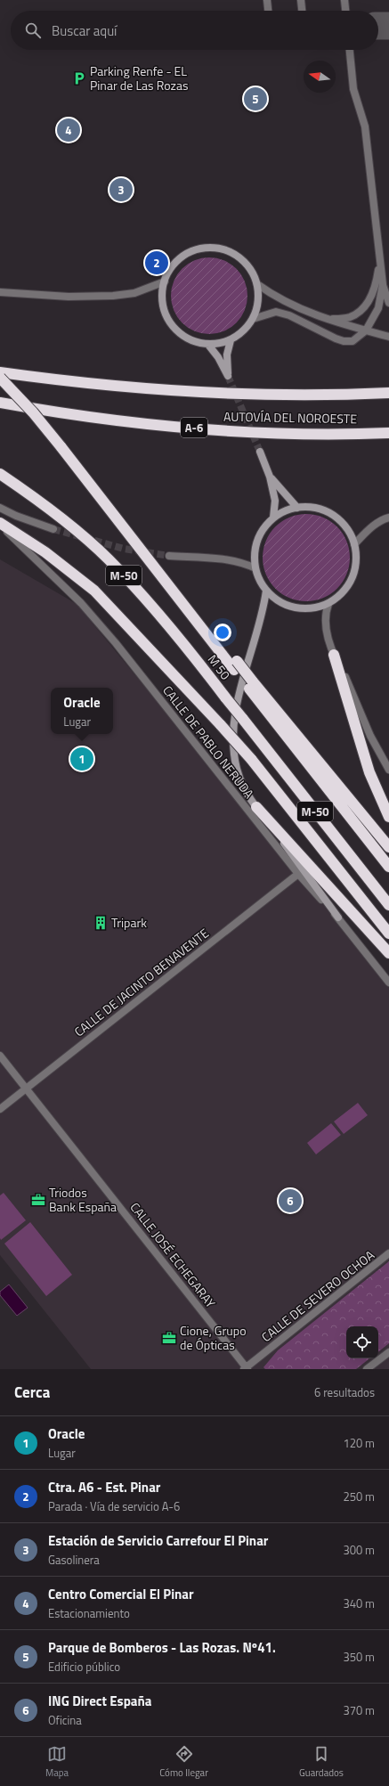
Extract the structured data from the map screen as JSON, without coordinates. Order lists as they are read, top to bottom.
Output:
{
  "streets": {
    "highway": [
      "AUTOVÍA DEL NOROESTE",
      "A-6",
      "M-50",
      "M 50"
    ],
    "street": [
      "CALLE DE PABLO NERUDA",
      "CALLE DE JACINTO BENAVENTE",
      "CALLE JOSÉ ECHEGARAY",
      "CALLE DE SEVERO OCHOA"
    ]
  },
  "crossings": [
    ["CALLE DE PABLO NERUDA", "CALLE DE JACINTO BENAVENTE"],
    ["CALLE DE JACINTO BENAVENTE", "CALLE JOSÉ ECHEGARAY"],
    ["CALLE JOSÉ ECHEGARAY", "CALLE DE SEVERO OCHOA"]
  ],
  "places": {
    "parking": ["Parking Renfe - EL Pinar de Las Rozas"],
    "building": ["Tripark"],
    "office": ["Triodos Bank España", "Cione, Grupo de Ópticas"]
  },
  "north": "left",
  "page": {
    "search": "Buscar aquí",
    "pins": [
      "5",
      "4",
      "3",
      "2",
      "1",
      "6"
    ],
    "popup": ["Oracle", "Lugar"],
    "heading": ["Cerca", "6 resultados"],
    "list": [
      {
        "mark": "1",
        "name": "Oracle",
        "note": "Lugar",
        "value": "120 m"
      },
      {
        "mark": "2",
        "name": "Ctra. A6 - Est. Pinar",
        "note": "Parada · Vía de servicio A-6",
        "value": "250 m"
      },
      {
        "mark": "3",
        "name": "Estación de Servicio Carrefour El Pinar",
        "note": "Gasolinera",
        "value": "300 m"
      },
      {
        "mark": "4",
        "name": "Centro Comercial El Pinar",
        "note": "Estacionamiento",
        "value": "340 m"
      },
      {
        "mark": "5",
        "name": "Parque de Bomberos - Las Rozas. Nº41.",
        "note": "Edificio público",
        "value": "350 m"
      },
      {
        "mark": "6",
        "name": "ING Direct España",
        "note": "Oficina",
        "value": "370 m"
      }
    ],
    "nav": ["Mapa", "Cómo llegar", "Guardados"]
  }
}
